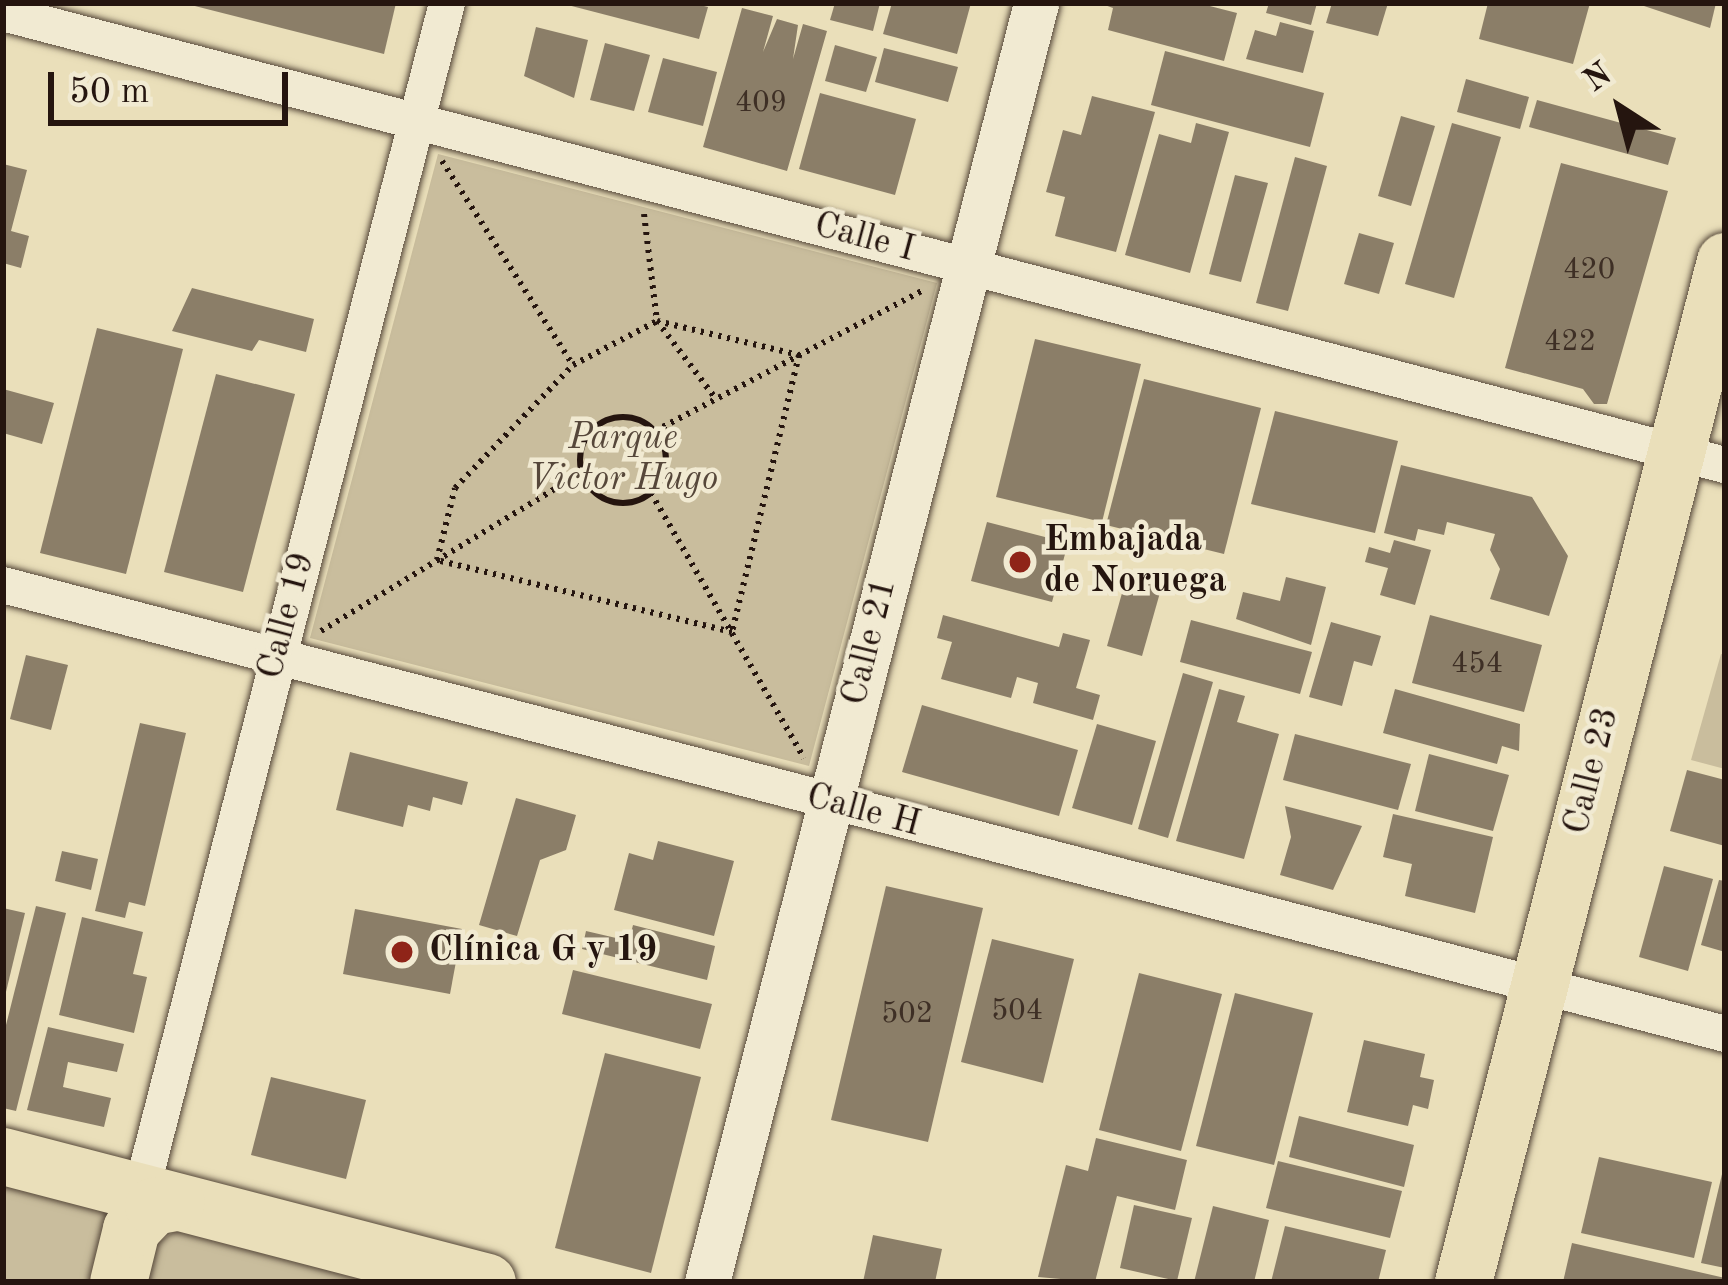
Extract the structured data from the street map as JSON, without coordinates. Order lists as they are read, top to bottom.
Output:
{
  "streets": {
    "main road": ["Calle 23"],
    "street": [
      "Calle I",
      "Calle 19",
      "Calle 21",
      "Calle H"
    ]
  },
  "crossings": [
    ["Calle I", "Calle 19"],
    ["Calle I", "Calle 21"],
    ["Calle I", "Calle 23"],
    ["Calle 19", "Calle H"],
    ["Calle 21", "Calle H"],
    ["Calle 23", "Calle H"]
  ],
  "parks": ["Parque Victor Hugo"],
  "places": ["Embajada de Noruega", "Clínica G y 19"],
  "house_numbers": [
    "409",
    "420",
    "422",
    "454",
    "504",
    "502"
  ],
  "scale_bar": "50 m",
  "north": "top left"
}
